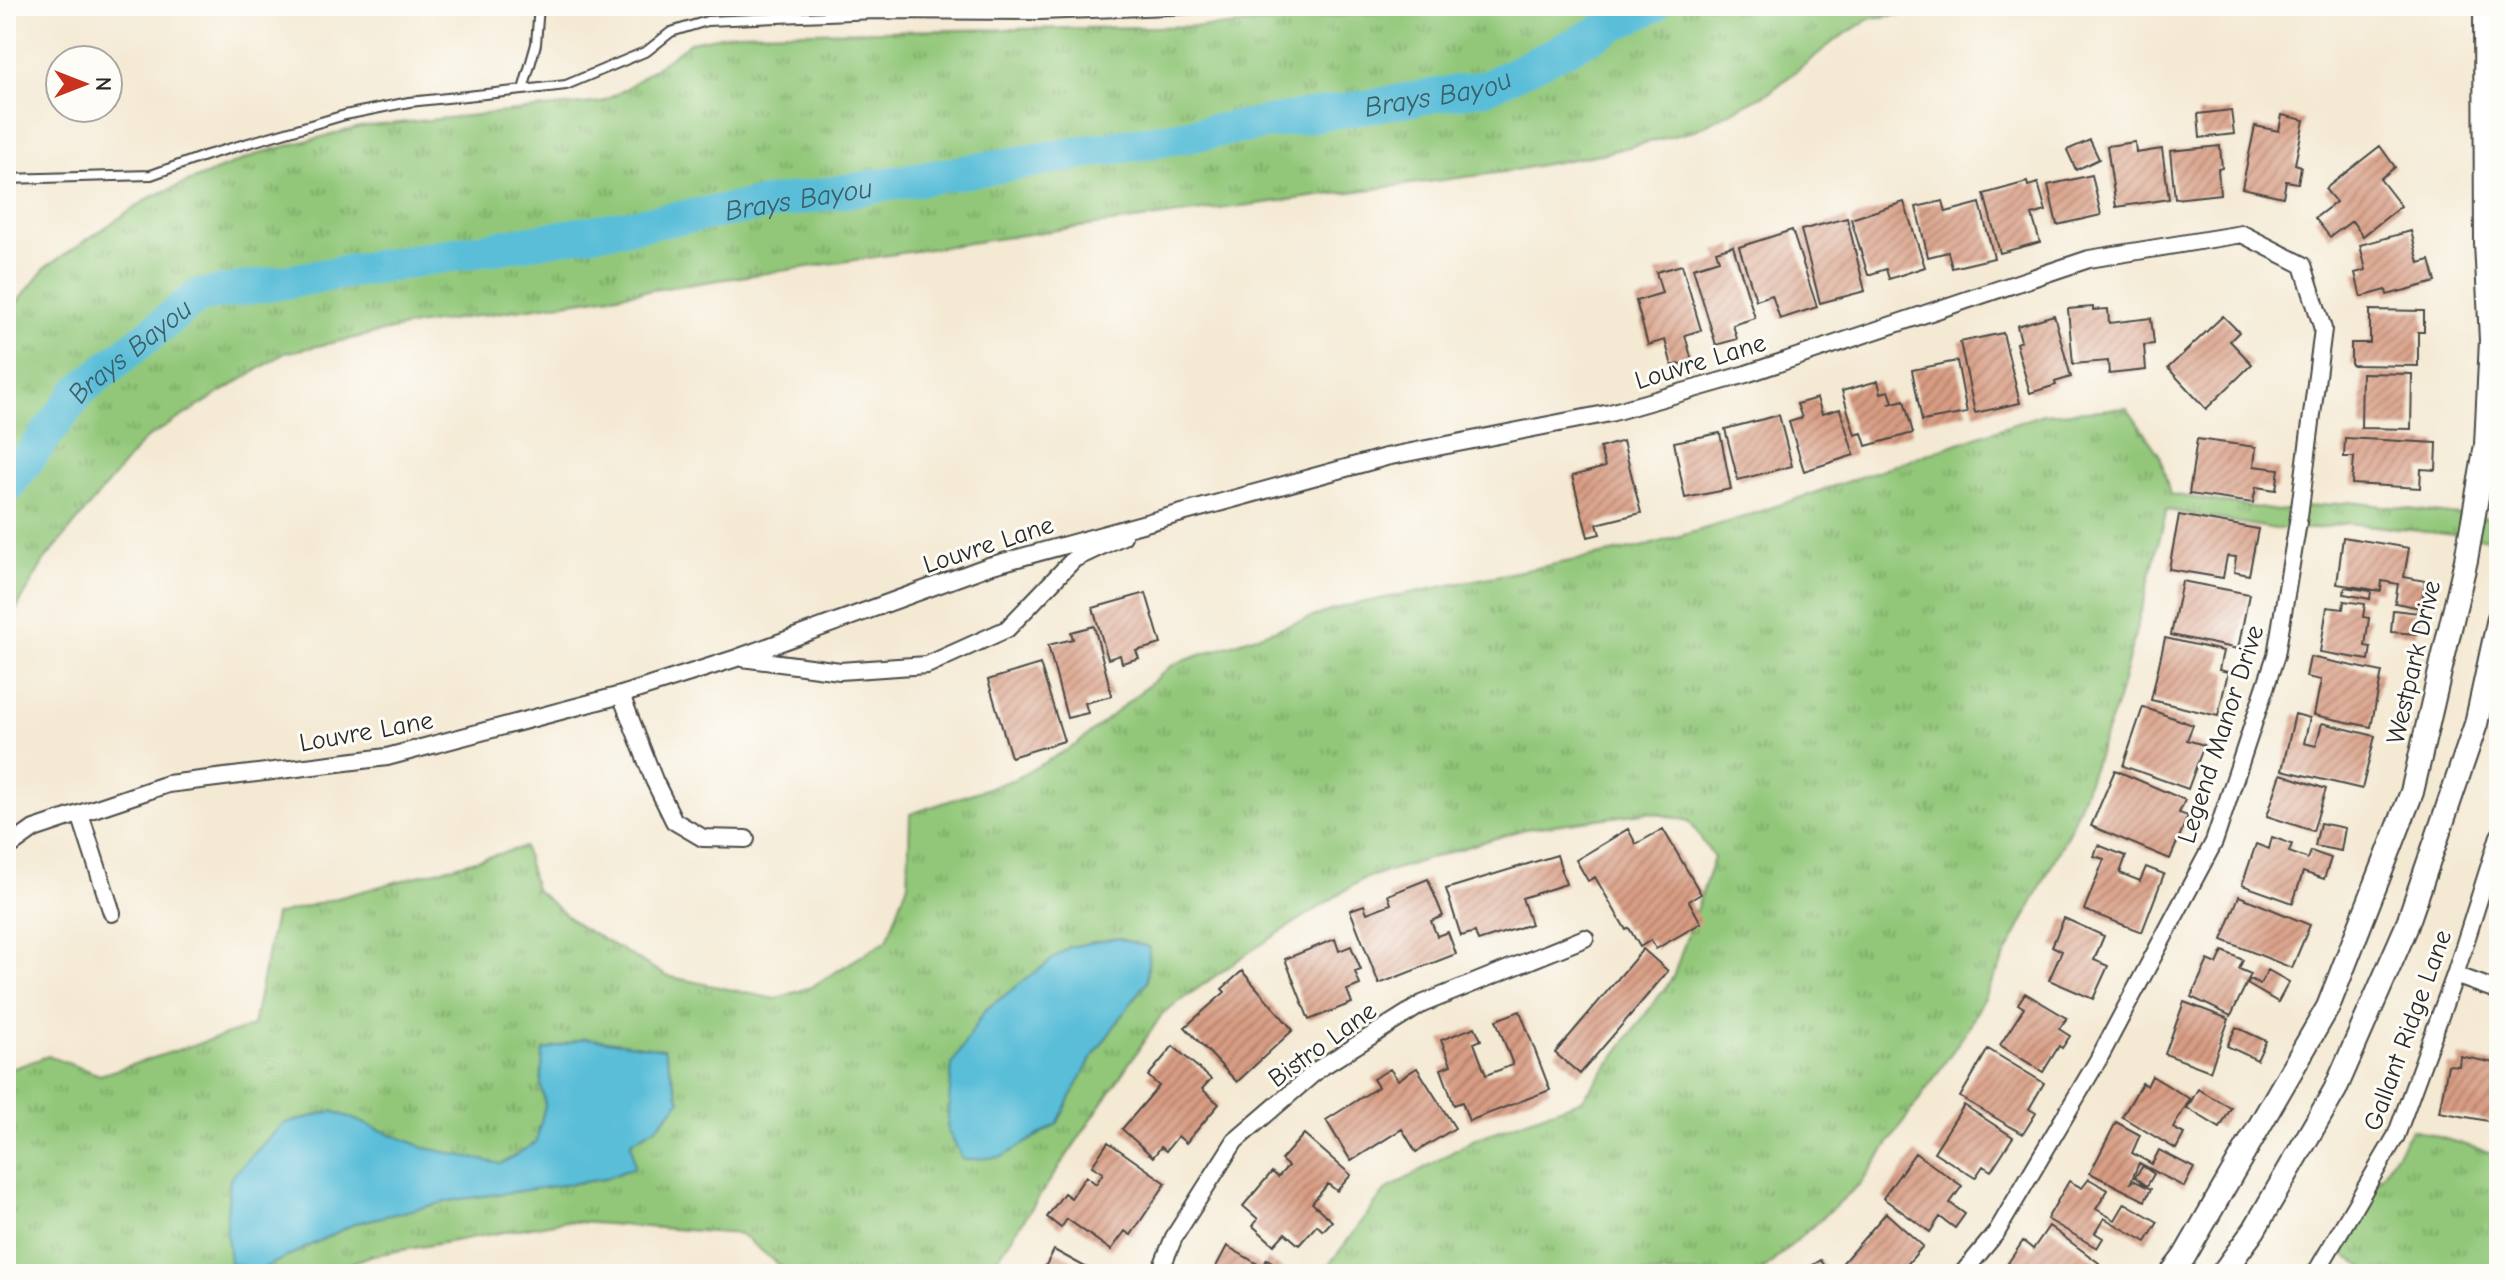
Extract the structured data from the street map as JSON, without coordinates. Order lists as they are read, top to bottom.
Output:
{
  "streets": {
    "main road": ["Westpark Drive"],
    "street": [
      "Louvre Lane",
      "Legend Manor Drive",
      "Gallant Ridge Lane",
      "Bistro Lane"
    ]
  },
  "crossings": [
    ["Louvre Lane", "Legend Manor Drive"]
  ],
  "water": ["Brays Bayou"],
  "north": "right"
}
